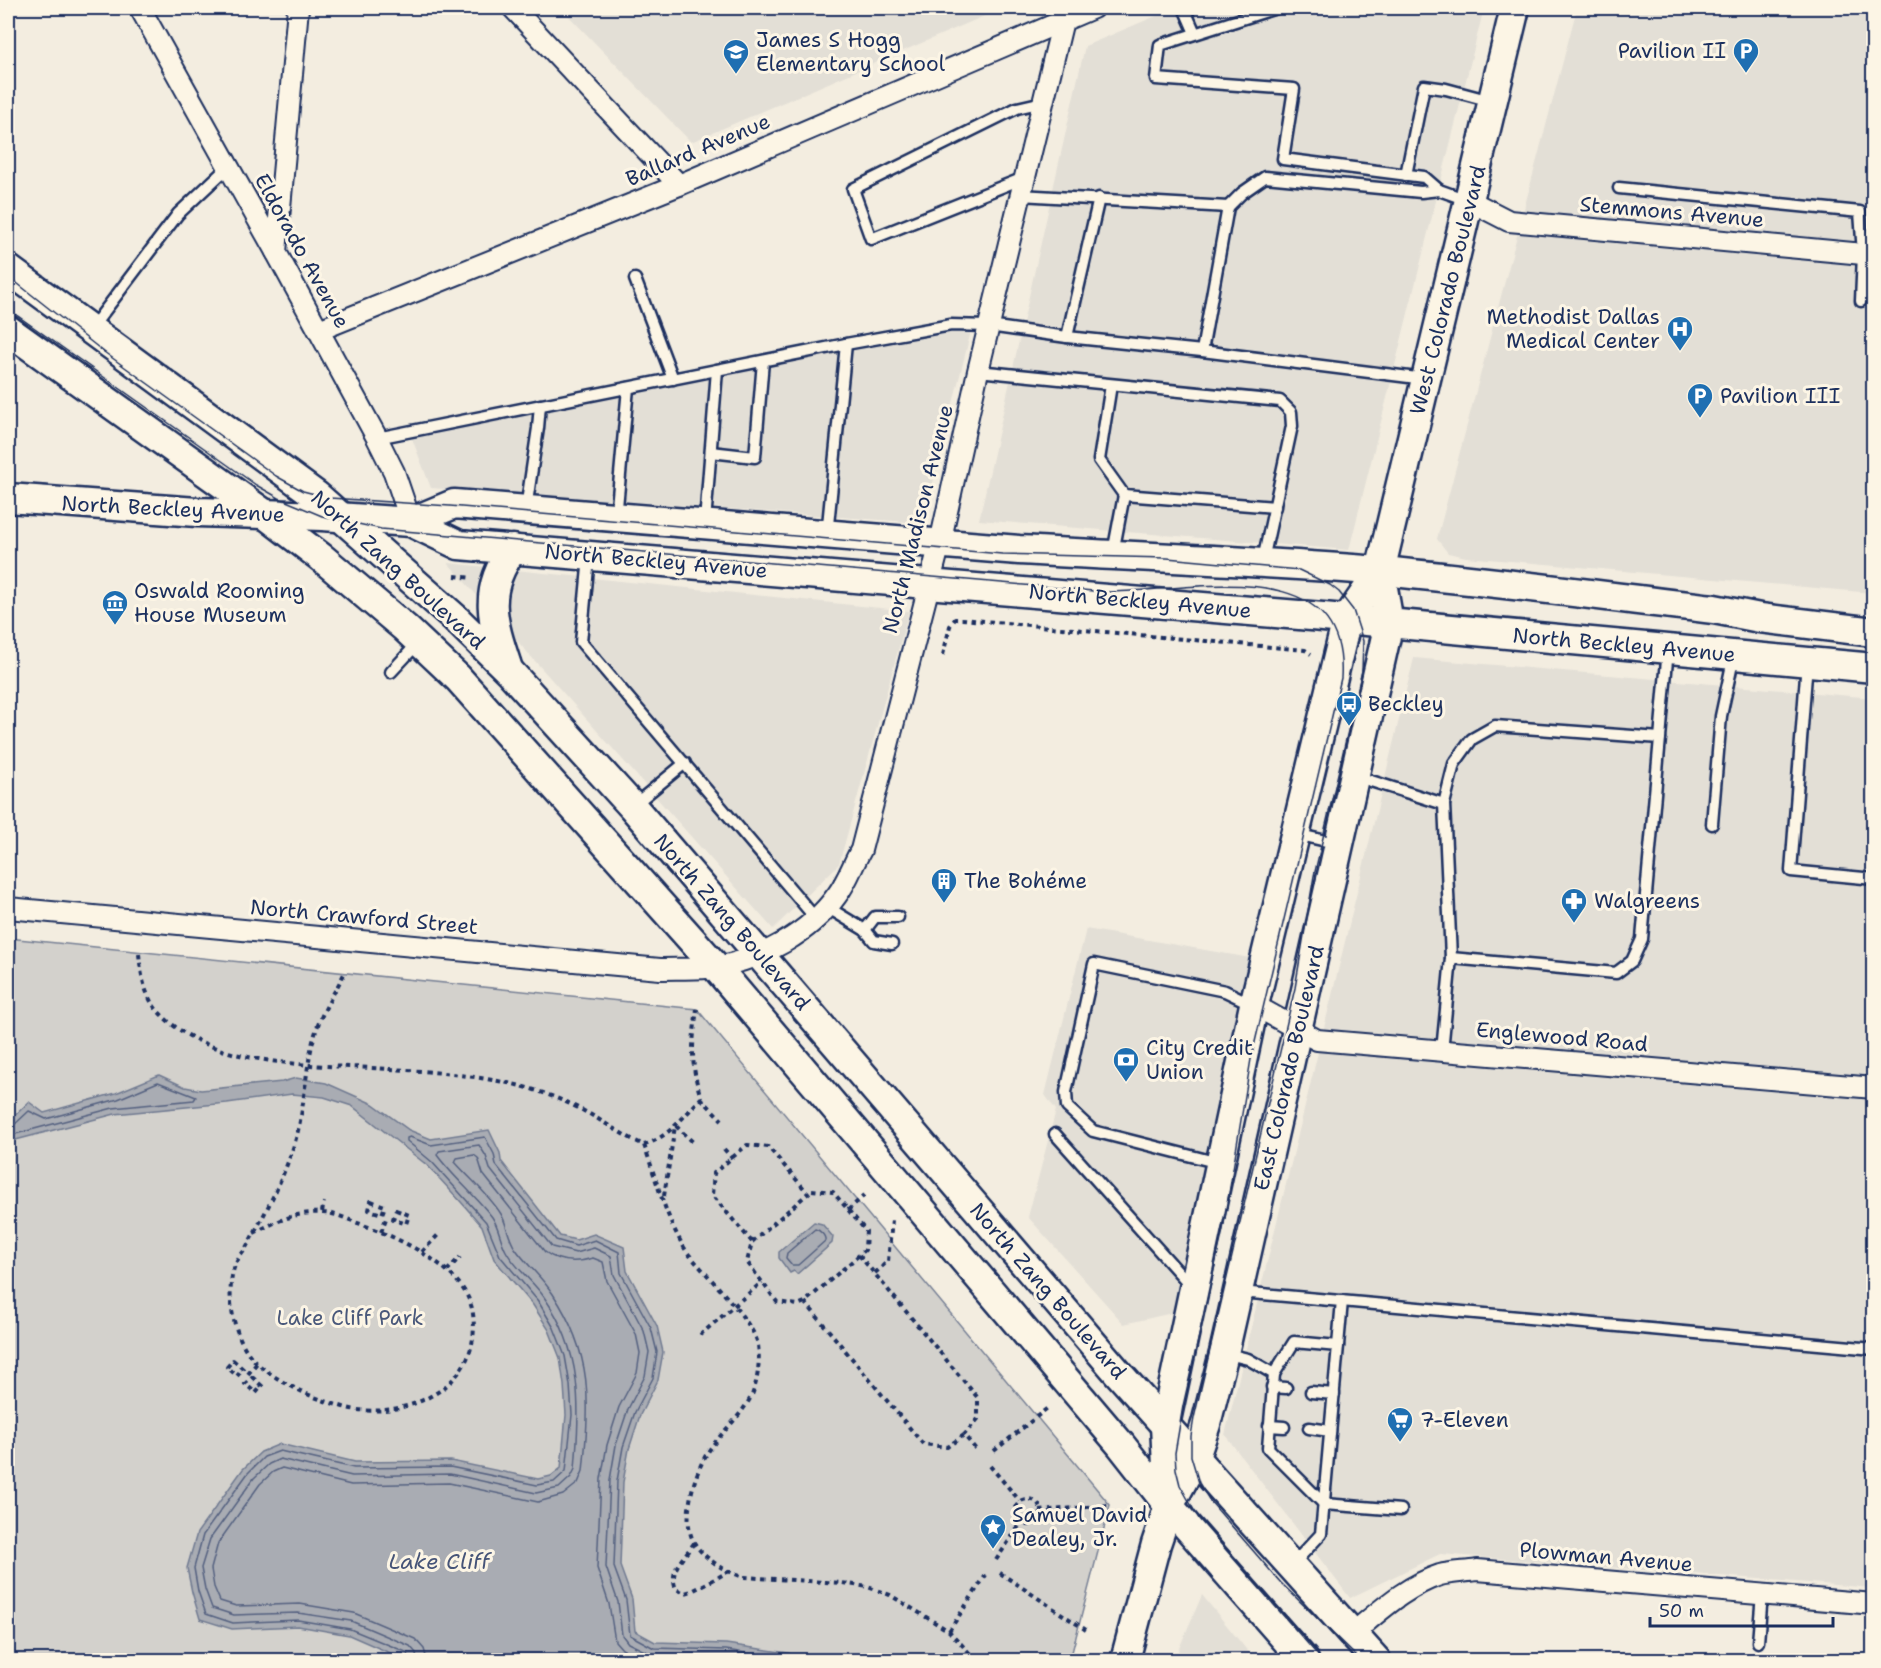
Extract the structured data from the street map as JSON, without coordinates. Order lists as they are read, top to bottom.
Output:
{
  "streets": {
    "main road": [
      "West Colorado Boulevard",
      "North Beckley Avenue",
      "North Zang Boulevard",
      "East Colorado Boulevard"
    ],
    "street": [
      "Ballard Avenue",
      "Stemmons Avenue",
      "Eldorado Avenue",
      "North Madison Avenue",
      "North Crawford Street",
      "Englewood Road",
      "Plowman Avenue"
    ]
  },
  "crossings": [
    ["Ballard Avenue", "Eldorado Avenue"],
    ["Ballard Avenue", "North Madison Avenue"],
    ["Stemmons Avenue", "West Colorado Boulevard"],
    ["Eldorado Avenue", "North Beckley Avenue"],
    ["West Colorado Boulevard", "North Beckley Avenue"],
    ["West Colorado Boulevard", "East Colorado Boulevard"],
    ["North Beckley Avenue", "North Madison Avenue"],
    ["North Beckley Avenue", "North Zang Boulevard"],
    ["North Beckley Avenue", "East Colorado Boulevard"],
    ["North Madison Avenue", "North Zang Boulevard"],
    ["North Madison Avenue", "North Crawford Street"],
    ["North Zang Boulevard", "North Crawford Street"],
    ["North Zang Boulevard", "East Colorado Boulevard"],
    ["North Zang Boulevard", "Plowman Avenue"],
    ["Englewood Road", "East Colorado Boulevard"]
  ],
  "water": ["Lake Cliff"],
  "parks": ["Lake Cliff Park"],
  "places": {
    "parking": ["Pavilion II", "Pavilion III"],
    "school or university": ["James S Hogg Elementary School"],
    "hospital": ["Methodist Dallas Medical Center"],
    "museum": ["Oswald Rooming House Museum"],
    "bus stop": ["Beckley"],
    "building": ["The Bohéme"],
    "pharmacy": ["Walgreens"],
    "bank": ["City Credit Union"],
    "supermarket": ["7-Eleven"],
    "place": ["Samuel David Dealey, Jr."]
  },
  "scale_bar": "50 m"
}
